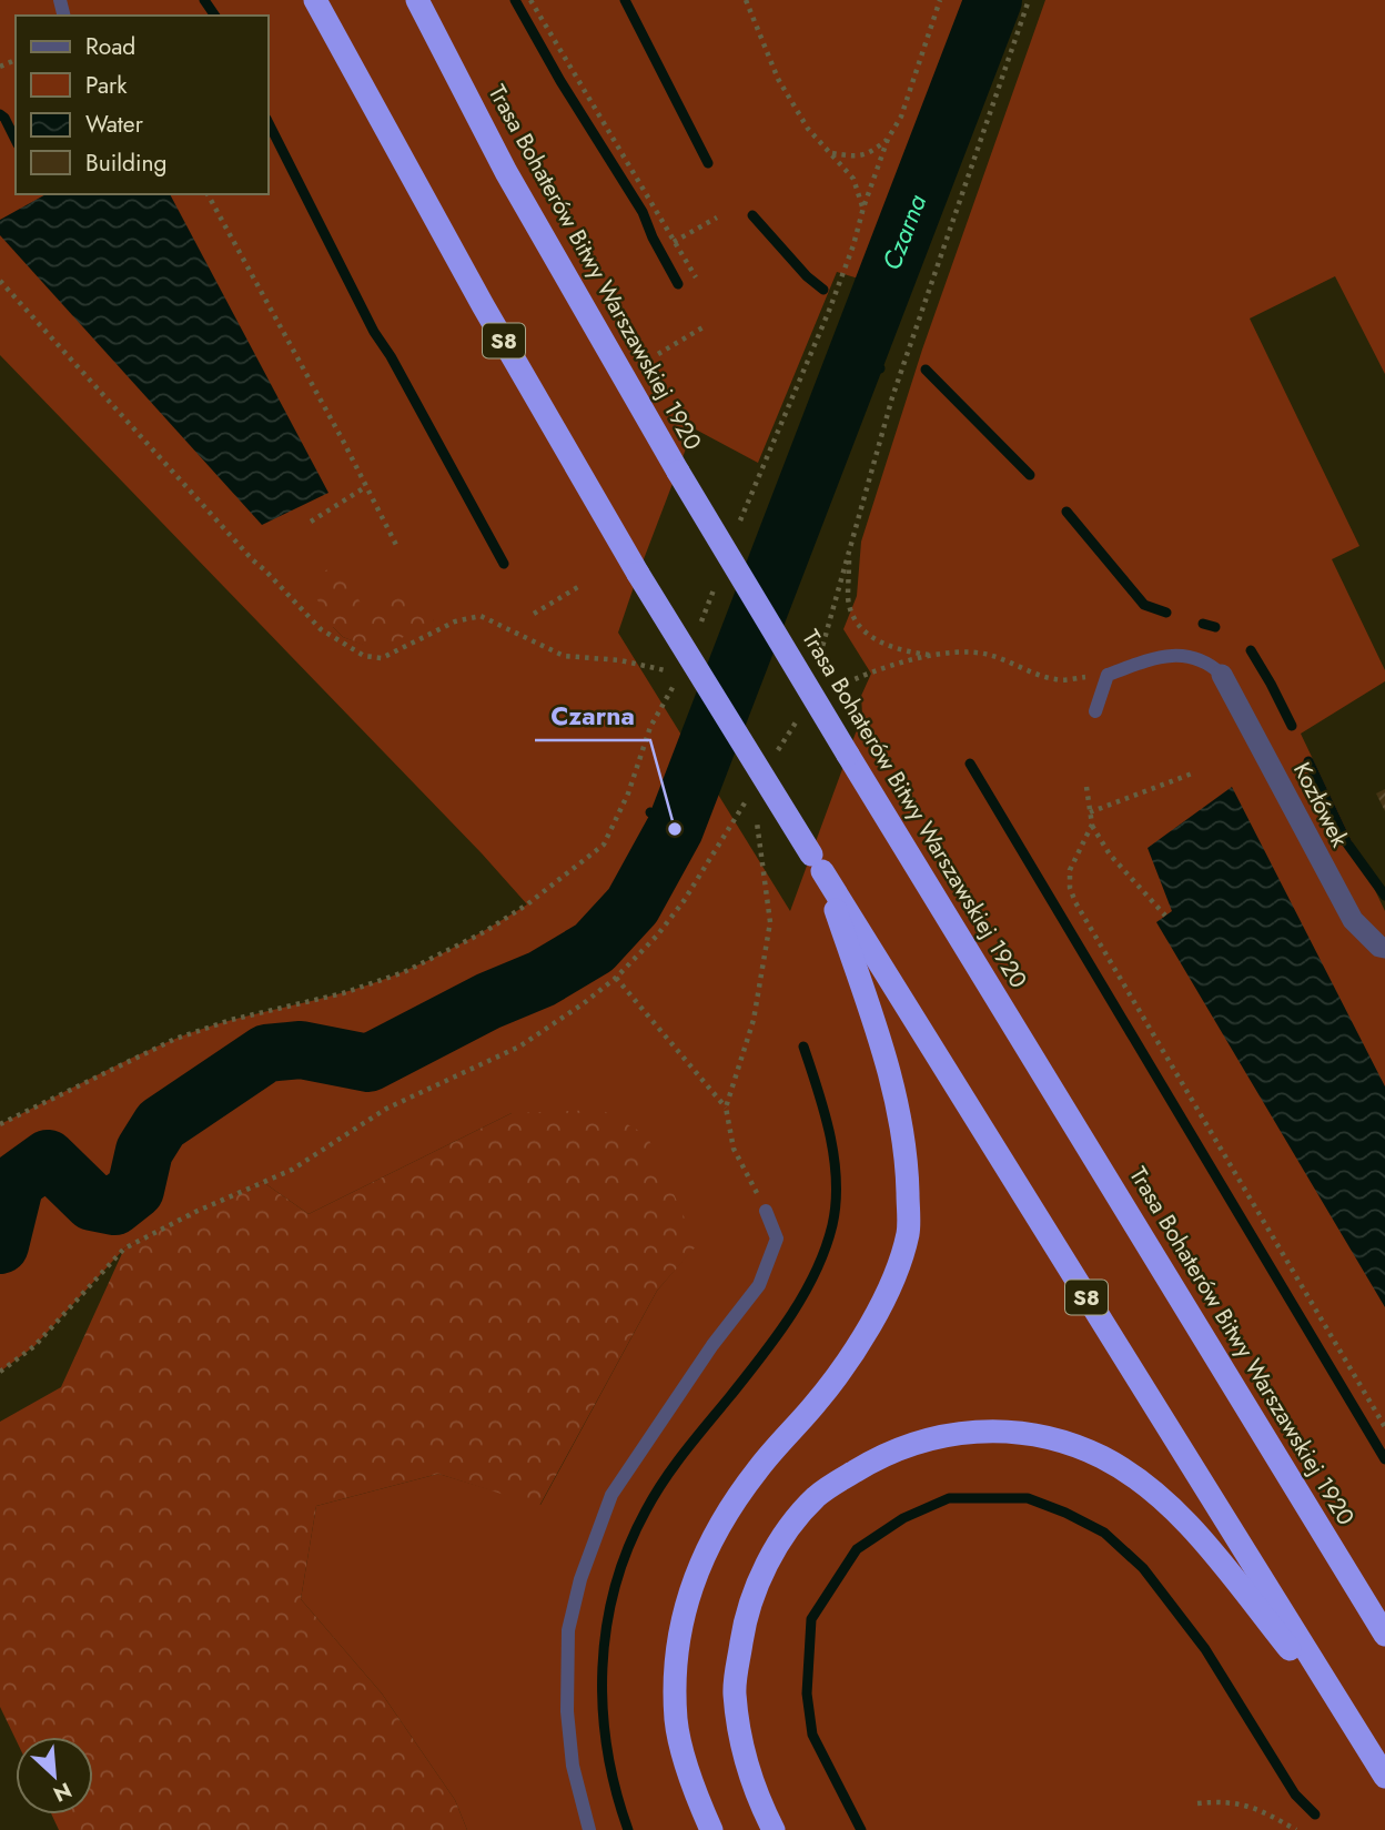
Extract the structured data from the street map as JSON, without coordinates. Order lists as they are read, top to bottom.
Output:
{
  "streets": {
    "highway": ["Trasa Bohaterów Bitwy Warszawskiej 1920", "S8"],
    "street": ["Kozłówek"]
  },
  "water": ["Czarna"],
  "places": ["Czarna"],
  "legend": [
    "Road",
    "Park",
    "Water",
    "Building"
  ],
  "north": "bottom right"
}
